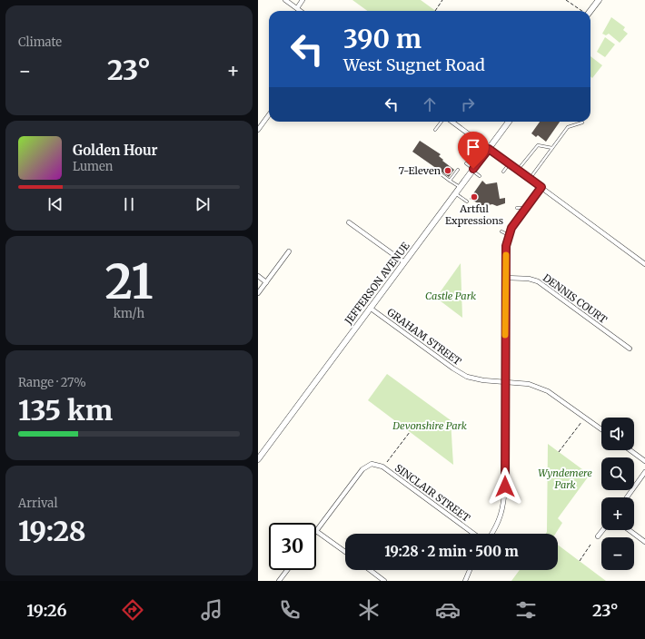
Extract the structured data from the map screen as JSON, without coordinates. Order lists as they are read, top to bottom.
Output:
{
  "streets": {
    "street": [
      "JEFFERSON AVENUE",
      "DENNIS COURT",
      "GRAHAM STREET",
      "SINCLAIR STREET"
    ]
  },
  "crossings": [
    ["JEFFERSON AVENUE", "GRAHAM STREET"]
  ],
  "parks": ["Castle Park", "Devonshire Park", "Wyndemere Park"],
  "places": ["7-Eleven", "Artful Expressions"],
  "page": {
    "tile": [
      "Climate",
      ["21", "km/h"],
      ["Range · 27%", "135 km"],
      ["Arrival", "19:28"]
    ],
    "turn": ["390 m", "West Sugnet Road"],
    "heat": ["−", "23°", "+"],
    "song": ["Golden Hour", "Lumen"],
    "map_buttons": ["+", "−"],
    "limit": "30",
    "trip": "19:28 · 2 min · 500 m",
    "tabs": ["19:26", "23°"]
  }
}
